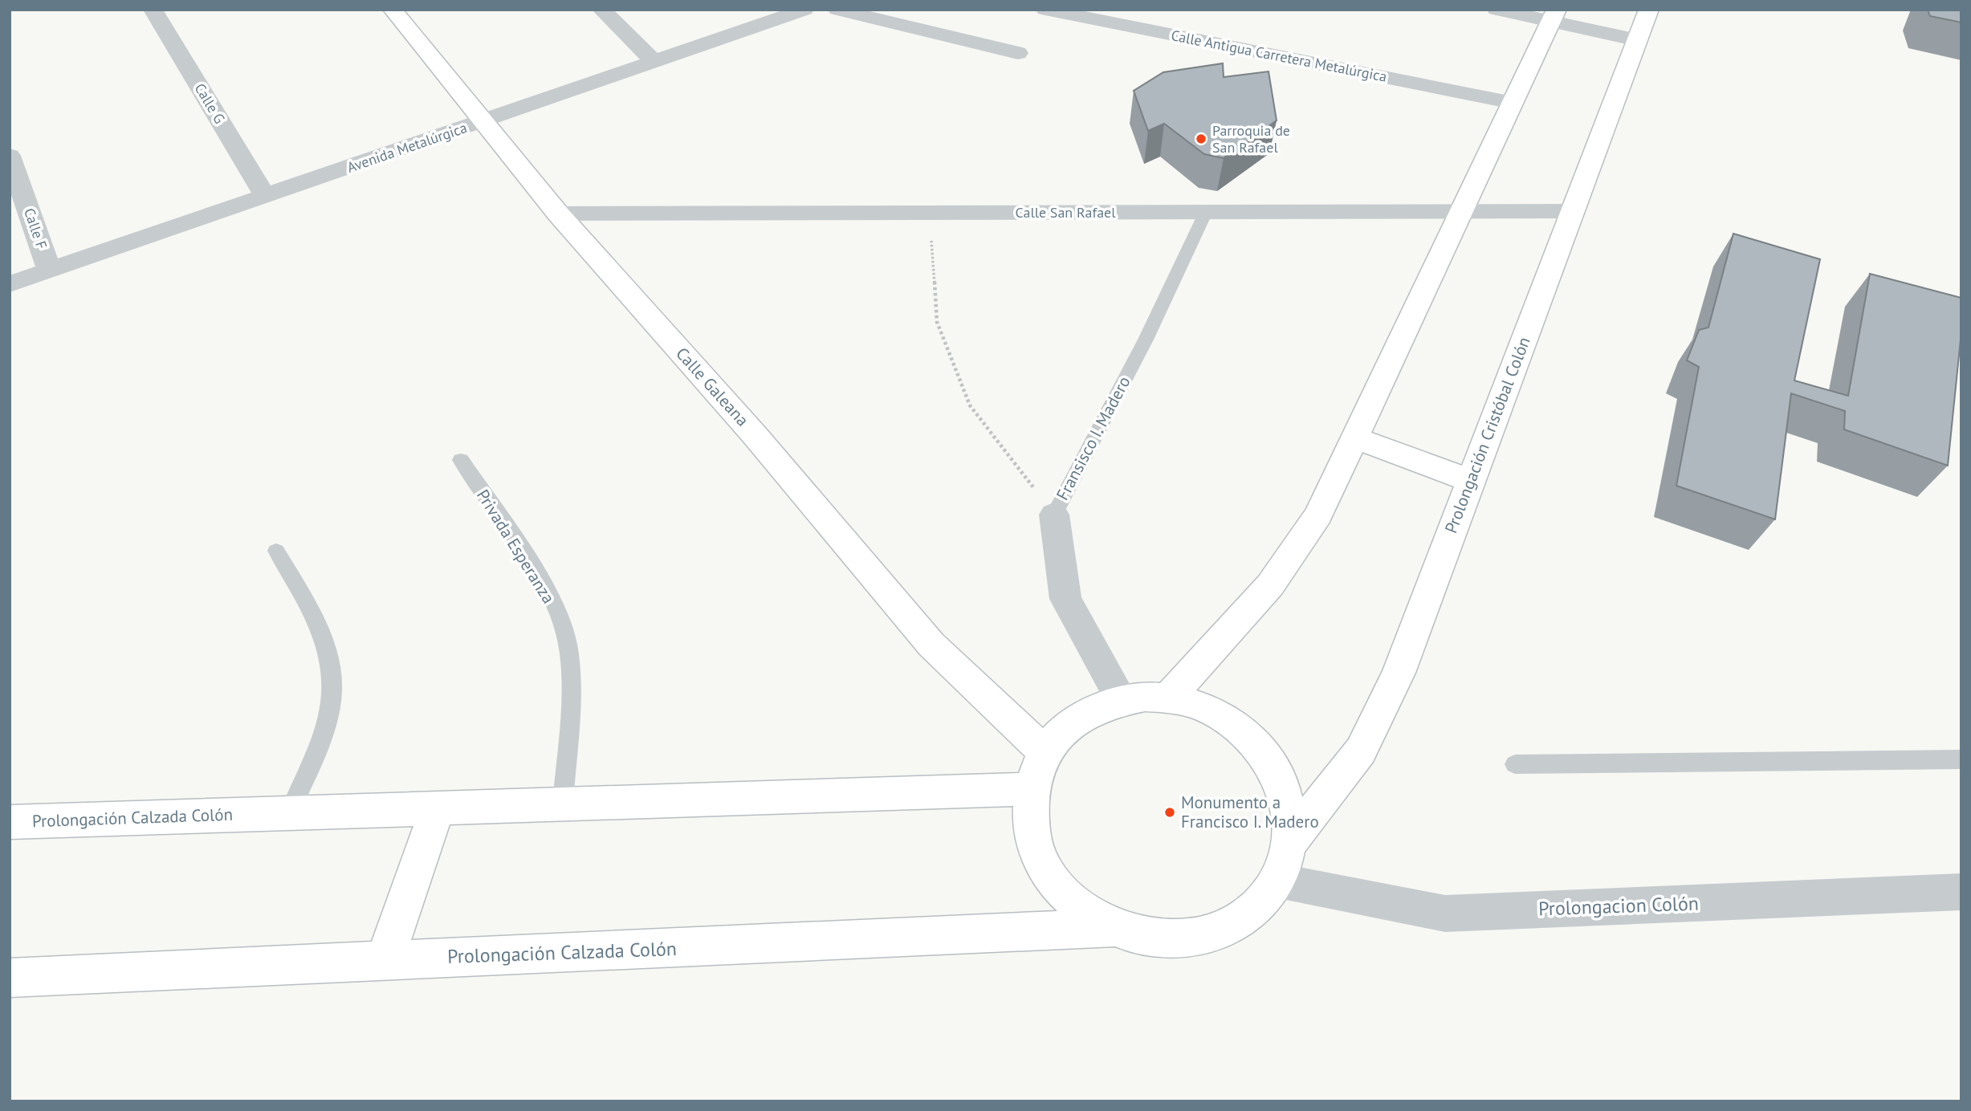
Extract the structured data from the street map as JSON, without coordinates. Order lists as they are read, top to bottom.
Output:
{
  "streets": {
    "street": [
      "Calle Antigua Carretera Metalúrgica",
      "Calle G",
      "Avenida Metalúrgica",
      "Calle San Rafael",
      "Calle F",
      "Calle Galeana",
      "Prolongación Cristóbal Colón",
      "Fransisco I. Madero",
      "Prolongación Calzada Colón",
      "Prolongacion Colón"
    ],
    "lane": ["Privada Esperanza"]
  },
  "crossings": [
    ["Calle G", "Avenida Metalúrgica"],
    ["Avenida Metalúrgica", "Calle F"],
    ["Avenida Metalúrgica", "Calle Galeana"],
    ["Calle San Rafael", "Calle Galeana"],
    ["Calle San Rafael", "Prolongación Cristóbal Colón"],
    ["Calle San Rafael", "Fransisco I. Madero"],
    ["Privada Esperanza", "Prolongación Calzada Colón"]
  ],
  "places": ["Parroquia de San Rafael", "Monumento a Francisco I. Madero"]
}
